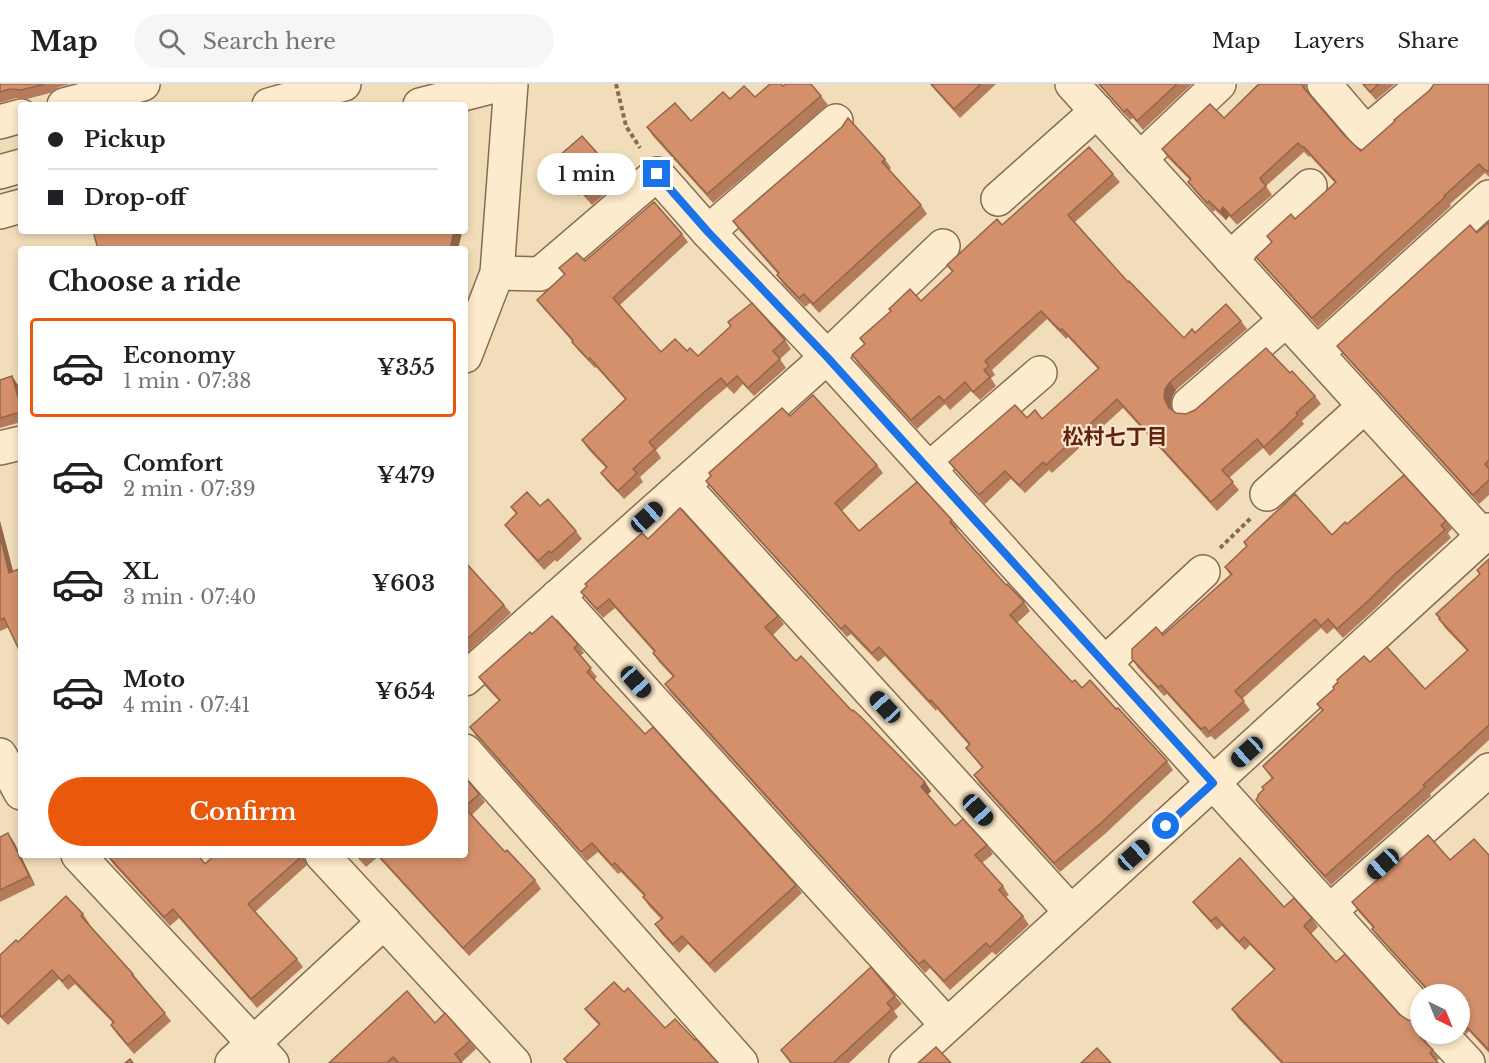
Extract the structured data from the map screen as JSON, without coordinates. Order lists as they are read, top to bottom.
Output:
{
  "districts": ["松村七丁目"],
  "north": "bottom right",
  "page": {
    "header": "Map",
    "search": "Search here",
    "nav": ["Map", "Layers", "Share"],
    "banner": ["Pickup", "Drop-off"],
    "bubble": "1 min",
    "heading": "Choose a ride",
    "list": [
      {
        "name": "Economy",
        "note": "1 min · 07:38",
        "value": "¥355"
      },
      {
        "name": "Comfort",
        "note": "2 min · 07:39",
        "value": "¥479"
      },
      {
        "name": "XL",
        "note": "3 min · 07:40",
        "value": "¥603"
      },
      {
        "name": "Moto",
        "note": "4 min · 07:41",
        "value": "¥654"
      }
    ],
    "buttons": "Confirm"
  }
}
